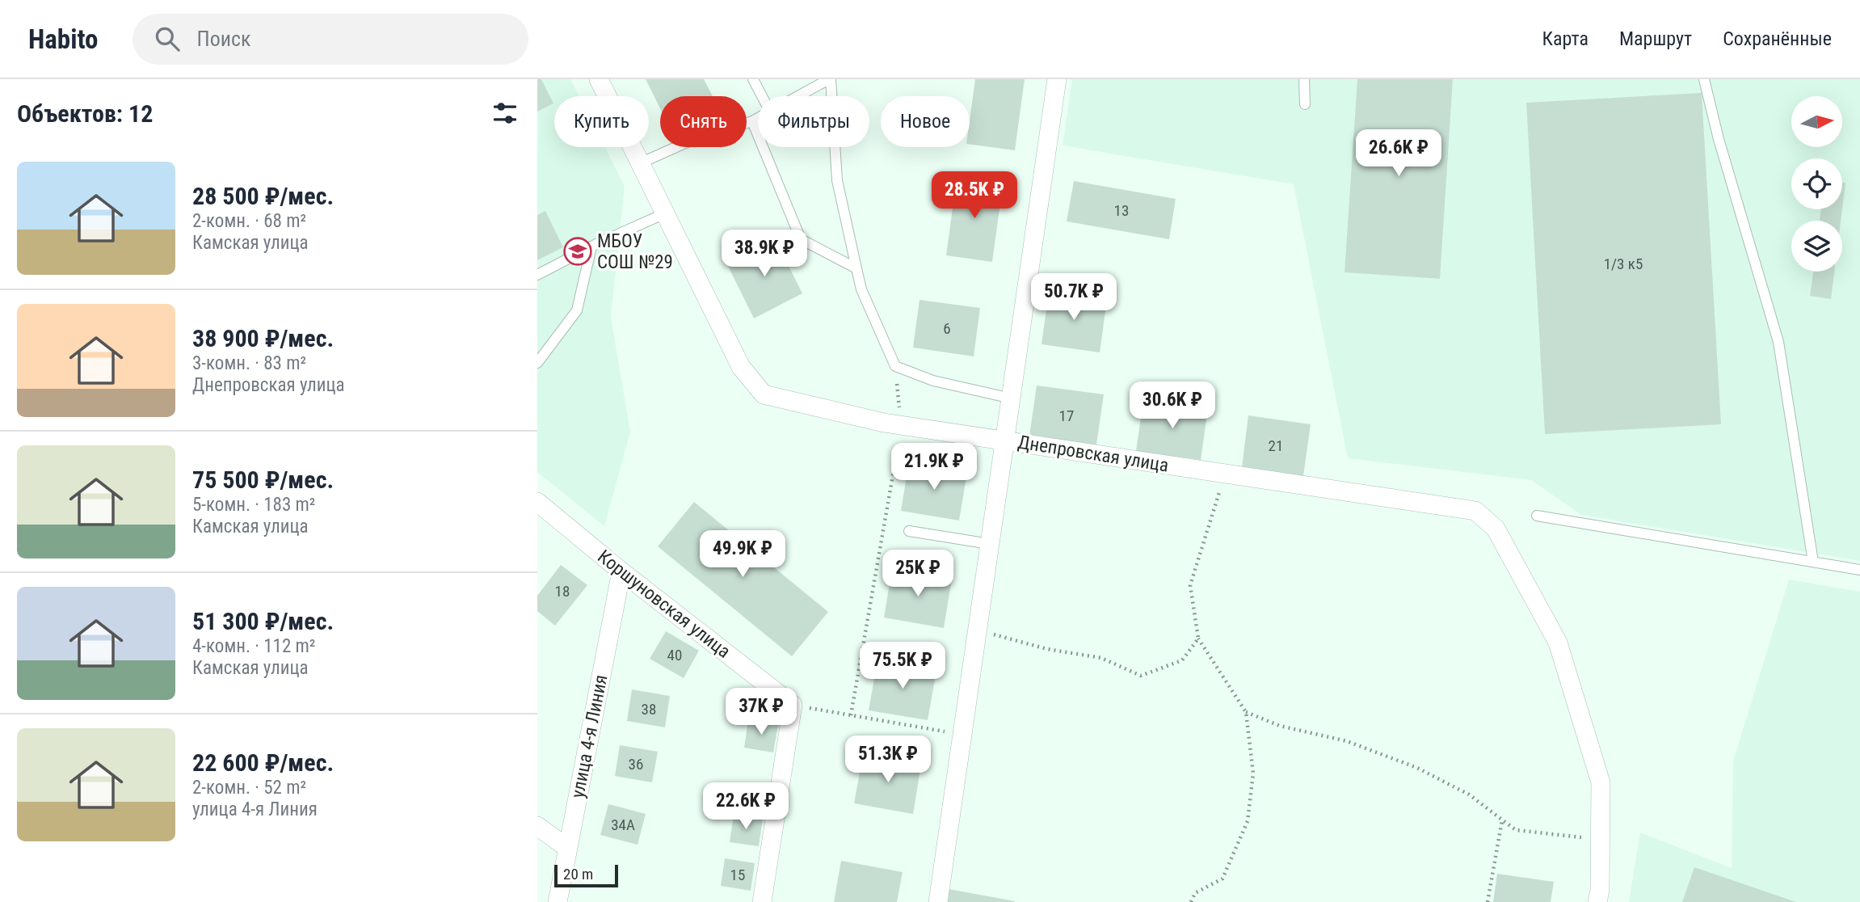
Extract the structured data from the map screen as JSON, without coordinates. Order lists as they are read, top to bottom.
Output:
{
  "streets": {
    "street": ["Днепровская улица", "Коршуновская улица", "улица 4-я Линия"]
  },
  "crossings": [
    ["Коршуновская улица", "улица 4-я Линия"]
  ],
  "places": {
    "school or university": ["МБОУ СОШ №29"]
  },
  "house_numbers": [
    "13",
    "1/3 к5",
    "6",
    "17",
    "21",
    "18",
    "40",
    "38",
    "36",
    "34А",
    "15"
  ],
  "scale_bar": "20 m",
  "north": "right",
  "page": {
    "header": "Habito",
    "search": "Поиск",
    "nav": ["Карта", "Маршрут", "Сохранённые"],
    "heading": "Объектов: 12",
    "chip": [
      "Купить",
      "Снять",
      "Фильтры",
      "Новое"
    ],
    "price": [
      "26.6K ₽",
      "28.5K ₽",
      "38.9K ₽",
      "50.7K ₽",
      "30.6K ₽",
      "21.9K ₽",
      "49.9K ₽",
      "25K ₽",
      "75.5K ₽",
      "37K ₽",
      "51.3K ₽",
      "22.6K ₽"
    ],
    "list": [
      {
        "name": "28 500 ₽/мес.",
        "note": "2-комн. · 68 m² · Камская улица"
      },
      {
        "name": "38 900 ₽/мес.",
        "note": "3-комн. · 83 m² · Днепровская улица"
      },
      {
        "name": "75 500 ₽/мес.",
        "note": "5-комн. · 183 m² · Камская улица"
      },
      {
        "name": "51 300 ₽/мес.",
        "note": "4-комн. · 112 m² · Камская улица"
      },
      {
        "name": "22 600 ₽/мес.",
        "note": "2-комн. · 52 m² · улица 4-я Линия"
      }
    ],
    "scale": "20 m"
  }
}
